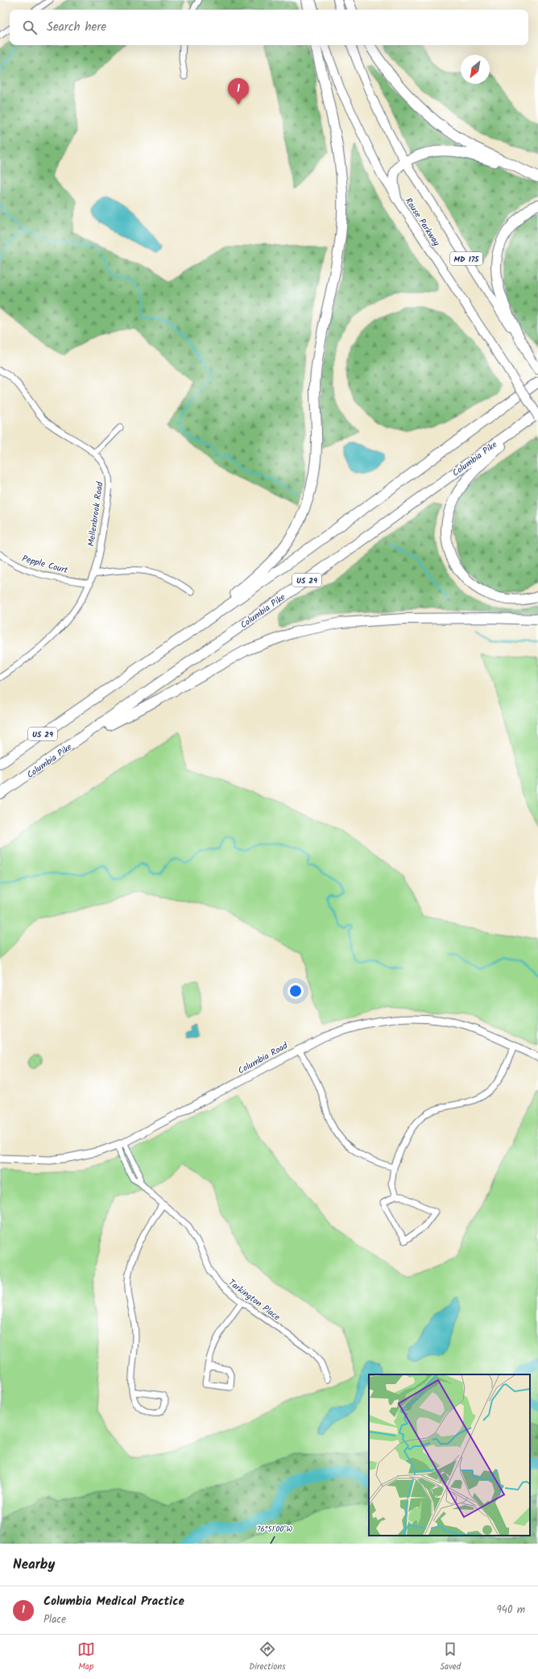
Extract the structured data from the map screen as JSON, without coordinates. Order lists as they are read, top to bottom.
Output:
{
  "streets": {
    "highway": ["Columbia Pike", "US 29"],
    "main road": ["Rouse Parkway", "MD 175", "Columbia Road"],
    "street": ["Mellenbrook Road", "Pepple Court", "Tarkington Place"]
  },
  "crossings": [
    ["Mellenbrook Road", "Pepple Court"],
    ["Columbia Road", "Tarkington Place"]
  ],
  "north": "bottom left",
  "page": {
    "search": "Search here",
    "pins": "1",
    "heading": "Nearby",
    "list": [
      {
        "mark": "1",
        "name": "Columbia Medical Practice",
        "note": "Place",
        "value": "940 m"
      }
    ],
    "nav": ["Map", "Directions", "Saved"]
  },
  "coordinates": ["76°51'00\"W"]
}
